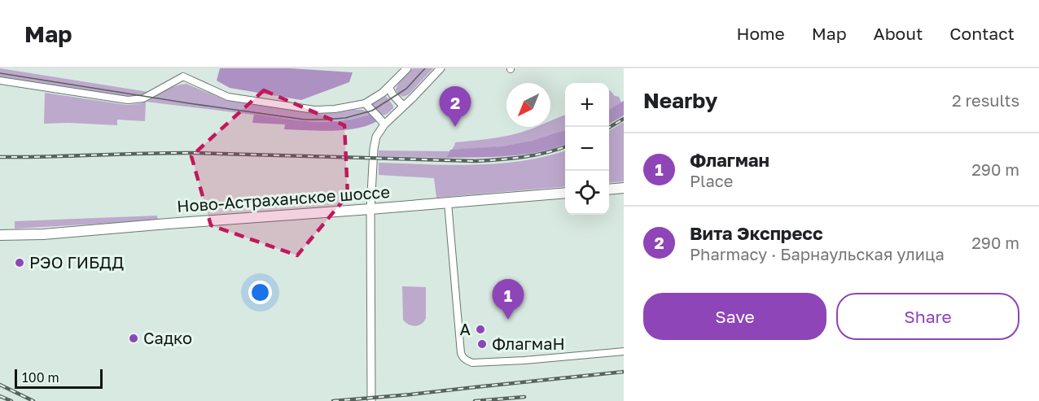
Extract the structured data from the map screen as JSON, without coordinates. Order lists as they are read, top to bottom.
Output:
{
  "streets": {
    "main road": ["Ново-Астраханское шоссе"]
  },
  "places": [
    "РЭО ГИБДД",
    "A",
    "Садко",
    "ФлагмаН"
  ],
  "scale_bar": "100 m",
  "north": "bottom left",
  "page": {
    "header": "Map",
    "nav": [
      "Home",
      "Map",
      "About",
      "Contact"
    ],
    "heading": ["Nearby", "2 results"],
    "map_buttons": ["+", "−"],
    "pins": ["2", "1"],
    "list": [
      {
        "mark": "1",
        "name": "Флагман",
        "note": "Place",
        "value": "290 m"
      },
      {
        "mark": "2",
        "name": "Вита Экспресс",
        "note": "Pharmacy · Барнаульская улица",
        "value": "290 m"
      }
    ],
    "buttons": ["Save", "Share"],
    "scale": "100 m"
  }
}
